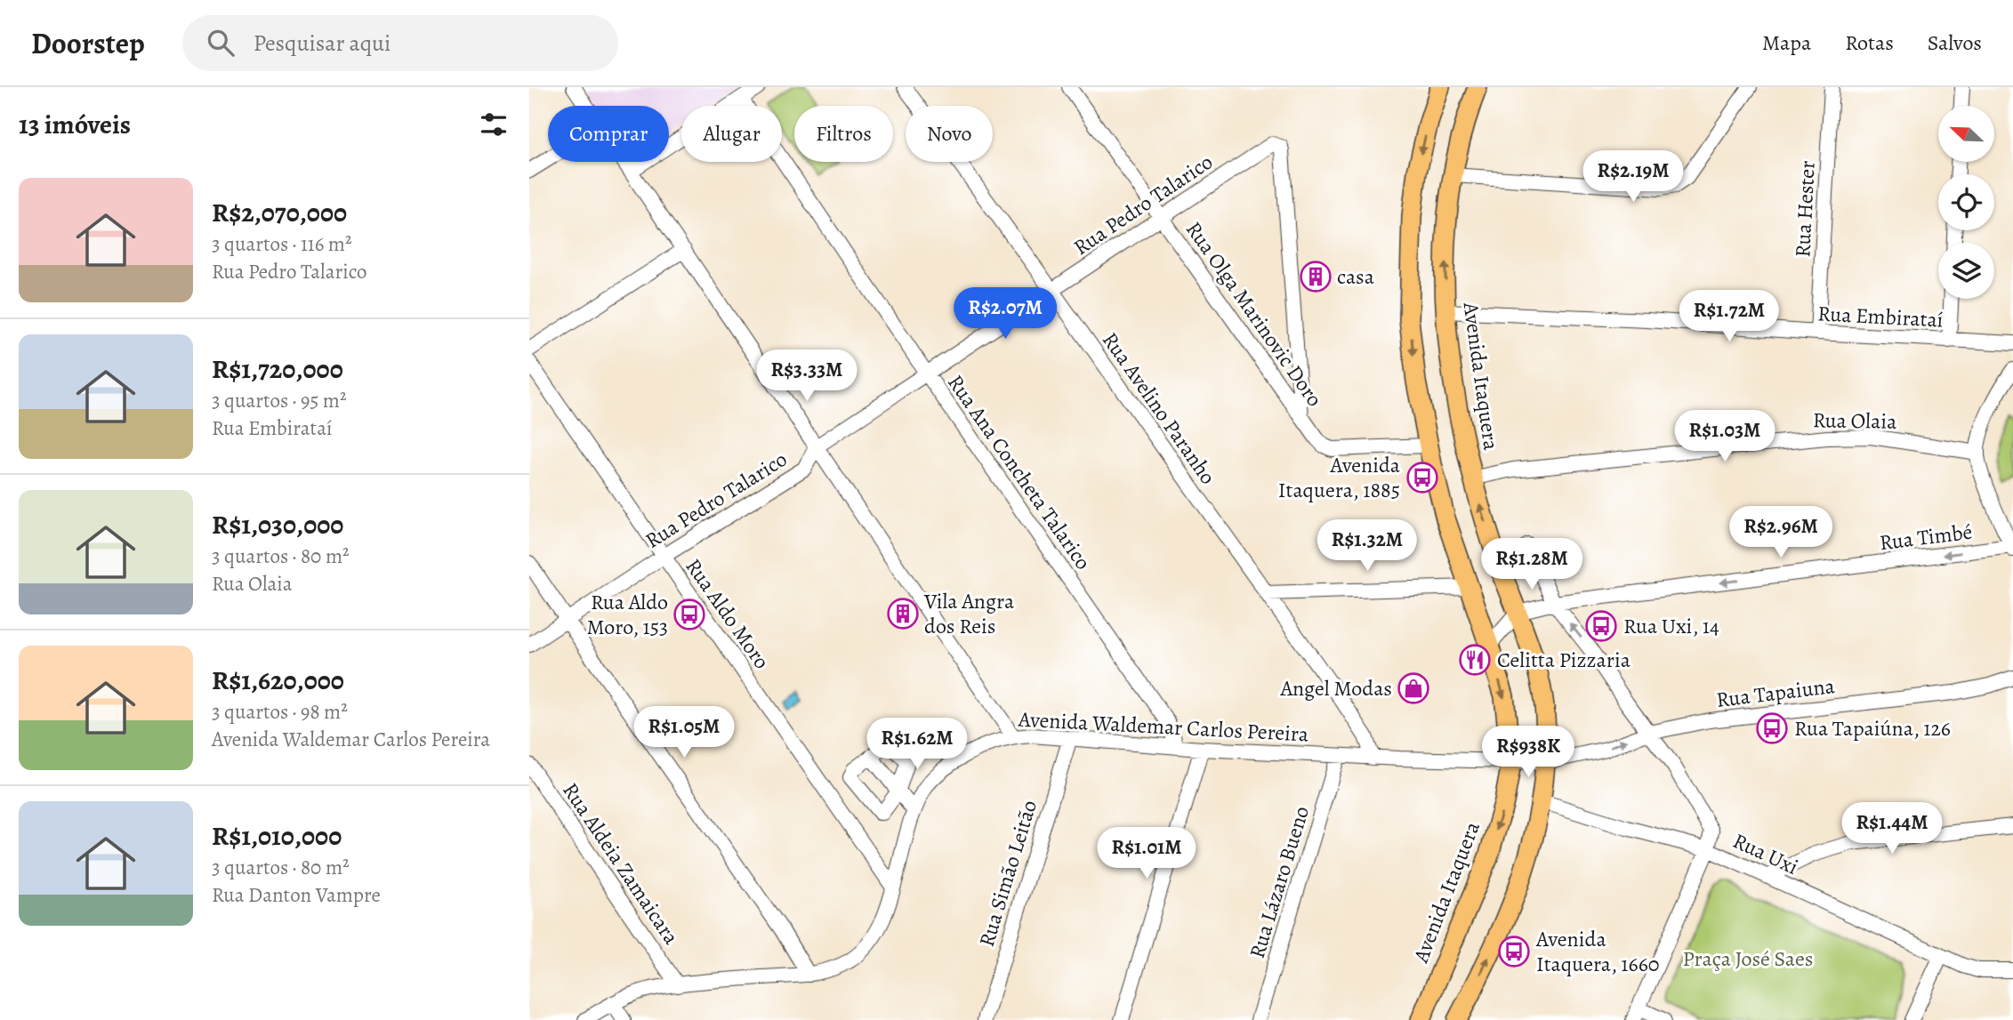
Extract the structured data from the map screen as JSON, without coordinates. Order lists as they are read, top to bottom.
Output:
{
  "streets": {
    "main road": ["Avenida Itaquera"],
    "street": [
      "Rua Pedro Talarico",
      "Rua Hester",
      "Rua Olga Marinovic Doro",
      "Rua Embirataí",
      "Rua Avelino Paranho",
      "Rua Olaia",
      "Rua Ana Concheta Talarico",
      "Rua Timbé",
      "Rua Aldo Moro",
      "Rua Tapaiuna",
      "Avenida Waldemar Carlos Pereira",
      "Rua Uxi",
      "Rua Aldeia Zamaicara",
      "Rua Simão Leitão",
      "Rua Lázaro Bueno"
    ]
  },
  "crossings": [
    ["Rua Pedro Talarico", "Rua Olga Marinovic Doro"],
    ["Rua Pedro Talarico", "Rua Avelino Paranho"],
    ["Rua Pedro Talarico", "Rua Ana Concheta Talarico"],
    ["Rua Pedro Talarico", "Rua Aldo Moro"],
    ["Rua Hester", "Rua Embirataí"],
    ["Rua Olga Marinovic Doro", "Avenida Itaquera"],
    ["Rua Embirataí", "Avenida Itaquera"],
    ["Avenida Itaquera", "Rua Olaia"],
    ["Avenida Itaquera", "Rua Timbé"],
    ["Avenida Itaquera", "Rua Tapaiuna"],
    ["Avenida Itaquera", "Avenida Waldemar Carlos Pereira"],
    ["Rua Avelino Paranho", "Avenida Waldemar Carlos Pereira"],
    ["Rua Ana Concheta Talarico", "Avenida Waldemar Carlos Pereira"],
    ["Rua Timbé", "Rua Uxi"],
    ["Rua Aldo Moro", "Avenida Waldemar Carlos Pereira"],
    ["Rua Tapaiuna", "Avenida Waldemar Carlos Pereira"],
    ["Rua Tapaiuna", "Rua Uxi"],
    ["Avenida Waldemar Carlos Pereira", "Rua Aldeia Zamaicara"],
    ["Avenida Waldemar Carlos Pereira", "Rua Simão Leitão"],
    ["Avenida Waldemar Carlos Pereira", "Rua Lázaro Bueno"]
  ],
  "one_way": ["Rua Timbé"],
  "parks": ["Praça José Saes"],
  "places": {
    "building": ["casa", "Vila Angra dos Reis"],
    "bus stop": [
      "Avenida Itaquera, 1885",
      "Rua Aldo Moro, 153",
      "Rua Uxi, 14",
      "Rua Tapaiúna, 126",
      "Avenida Itaquera, 1660"
    ],
    "restaurant": ["Celitta Pizzaria"],
    "shop": ["Angel Modas"]
  },
  "north": "top left",
  "page": {
    "header": "Doorstep",
    "search": "Pesquisar aqui",
    "nav": ["Mapa", "Rotas", "Salvos"],
    "heading": "13 imóveis",
    "chip": [
      "Comprar",
      "Alugar",
      "Filtros",
      "Novo"
    ],
    "price": [
      "R$2.19M",
      "R$2.07M",
      "R$1.72M",
      "R$3.33M",
      "R$1.03M",
      "R$2.96M",
      "R$1.32M",
      "R$1.28M",
      "R$1.05M",
      "R$1.62M",
      "R$938K",
      "R$1.44M",
      "R$1.01M"
    ],
    "list": [
      {
        "name": "R$2,070,000",
        "note": "3 quartos · 116 m² · Rua Pedro Talarico"
      },
      {
        "name": "R$1,720,000",
        "note": "3 quartos · 95 m² · Rua Embirataí"
      },
      {
        "name": "R$1,030,000",
        "note": "3 quartos · 80 m² · Rua Olaia"
      },
      {
        "name": "R$1,620,000",
        "note": "3 quartos · 98 m² · Avenida Waldemar Carlos Pereira"
      },
      {
        "name": "R$1,010,000",
        "note": "3 quartos · 80 m² · Rua Danton Vampre"
      }
    ]
  }
}
